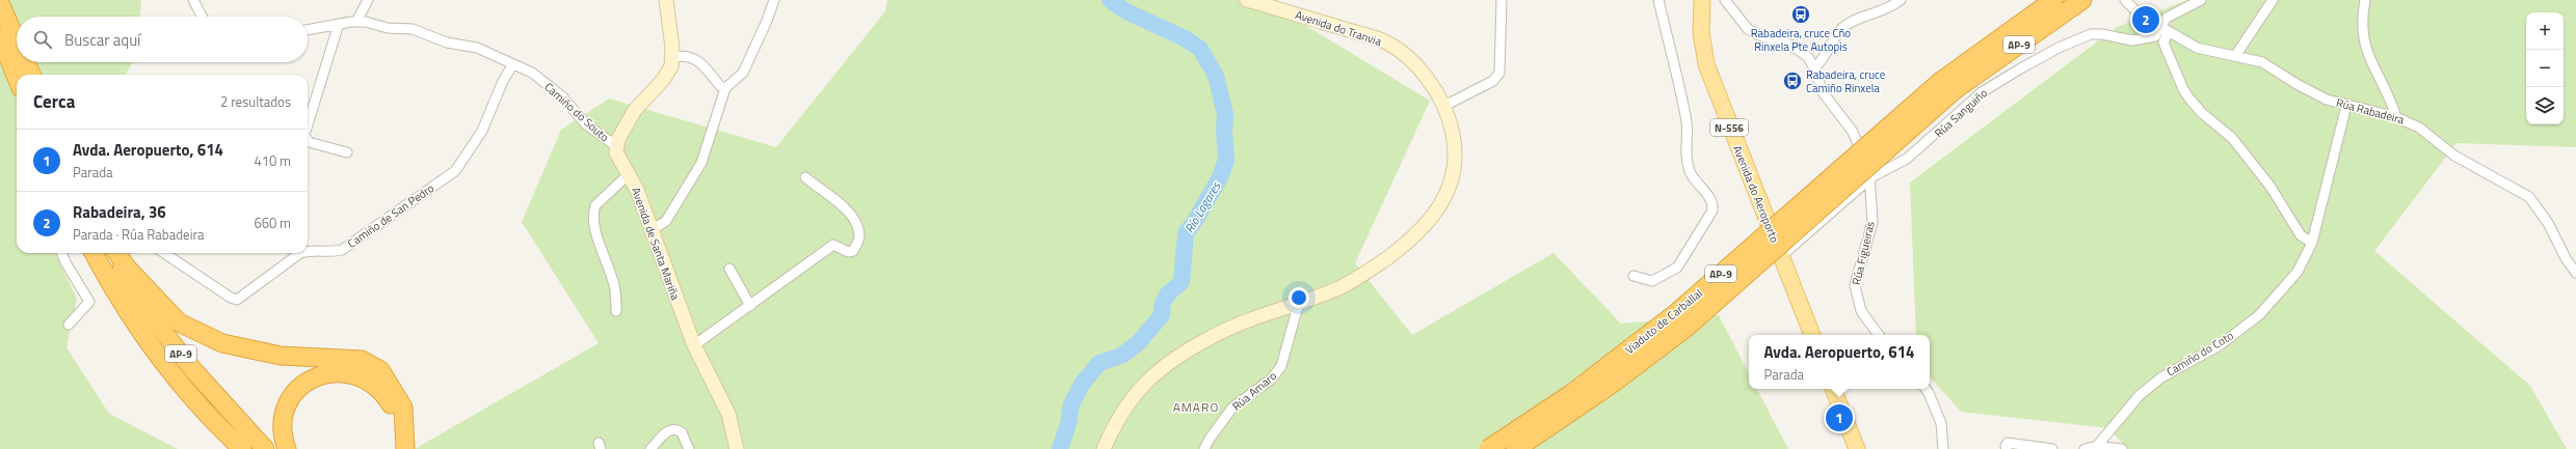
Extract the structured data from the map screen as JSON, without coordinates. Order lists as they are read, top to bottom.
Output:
{
  "streets": {
    "highway": ["AP-9", "Viaduto de Carballal"],
    "main road": [
      "Avenida do Tranvia",
      "N-556",
      "Avenida do Aeroporto",
      "Avenida de Santa Mariña"
    ],
    "street": [
      "Rúa Rabadeira",
      "Camiño do Souto",
      "Rúa Sanguiño",
      "Camiño de San Pedro",
      "Rúa Figueiras",
      "Camiño do Coto",
      "Rúa Amaro"
    ]
  },
  "crossings": [
    ["Avenida do Tranvia", "Rúa Amaro"],
    ["AP-9", "Viaduto de Carballal"],
    ["Rúa Rabadeira", "Rúa Sanguiño"],
    ["Rúa Rabadeira", "Camiño do Coto"],
    ["Camiño do Souto", "Camiño de San Pedro"],
    ["Camiño do Souto", "Avenida de Santa Mariña"],
    ["Rúa Sanguiño", "Avenida do Aeroporto"],
    ["Rúa Sanguiño", "Rúa Figueiras"]
  ],
  "districts": ["AMARO"],
  "water": ["Río Lagares"],
  "places": {
    "bus stop": ["Rabadeira, cruce Cño Rinxela Pte Autopis", "Rabadeira, cruce Camiño Rinxela"]
  },
  "page": {
    "pins": ["2", "1"],
    "map_buttons": ["+", "−"],
    "search": "Buscar aquí",
    "heading": ["Cerca", "2 resultados"],
    "list": [
      {
        "mark": "1",
        "name": "Avda. Aeropuerto, 614",
        "note": "Parada",
        "value": "410 m"
      },
      {
        "mark": "2",
        "name": "Rabadeira, 36",
        "note": "Parada · Rúa Rabadeira",
        "value": "660 m"
      }
    ],
    "popup": ["Avda. Aeropuerto, 614", "Parada"]
  }
}
